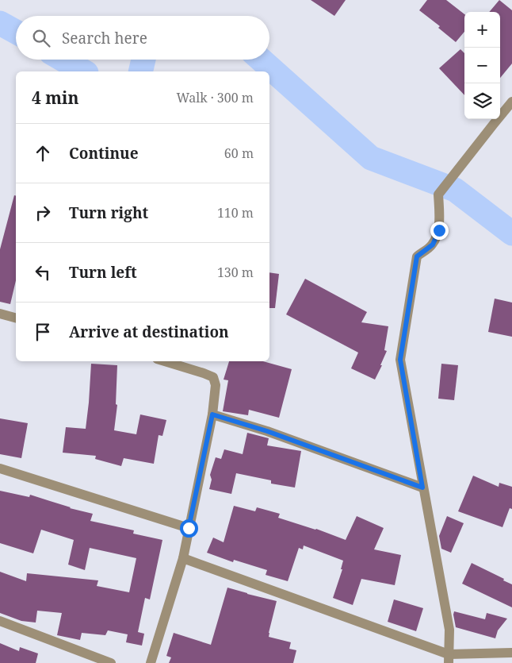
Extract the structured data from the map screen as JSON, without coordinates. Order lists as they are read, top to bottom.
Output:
{
  "page": {
    "map_buttons": ["+", "−"],
    "search": "Search here",
    "heading": ["4 min", "Walk · 300 m"],
    "list": [
      ["Continue", "60 m"],
      ["Turn right", "110 m"],
      ["Turn left", "130 m"],
      "Arrive at destination"
    ]
  }
}
